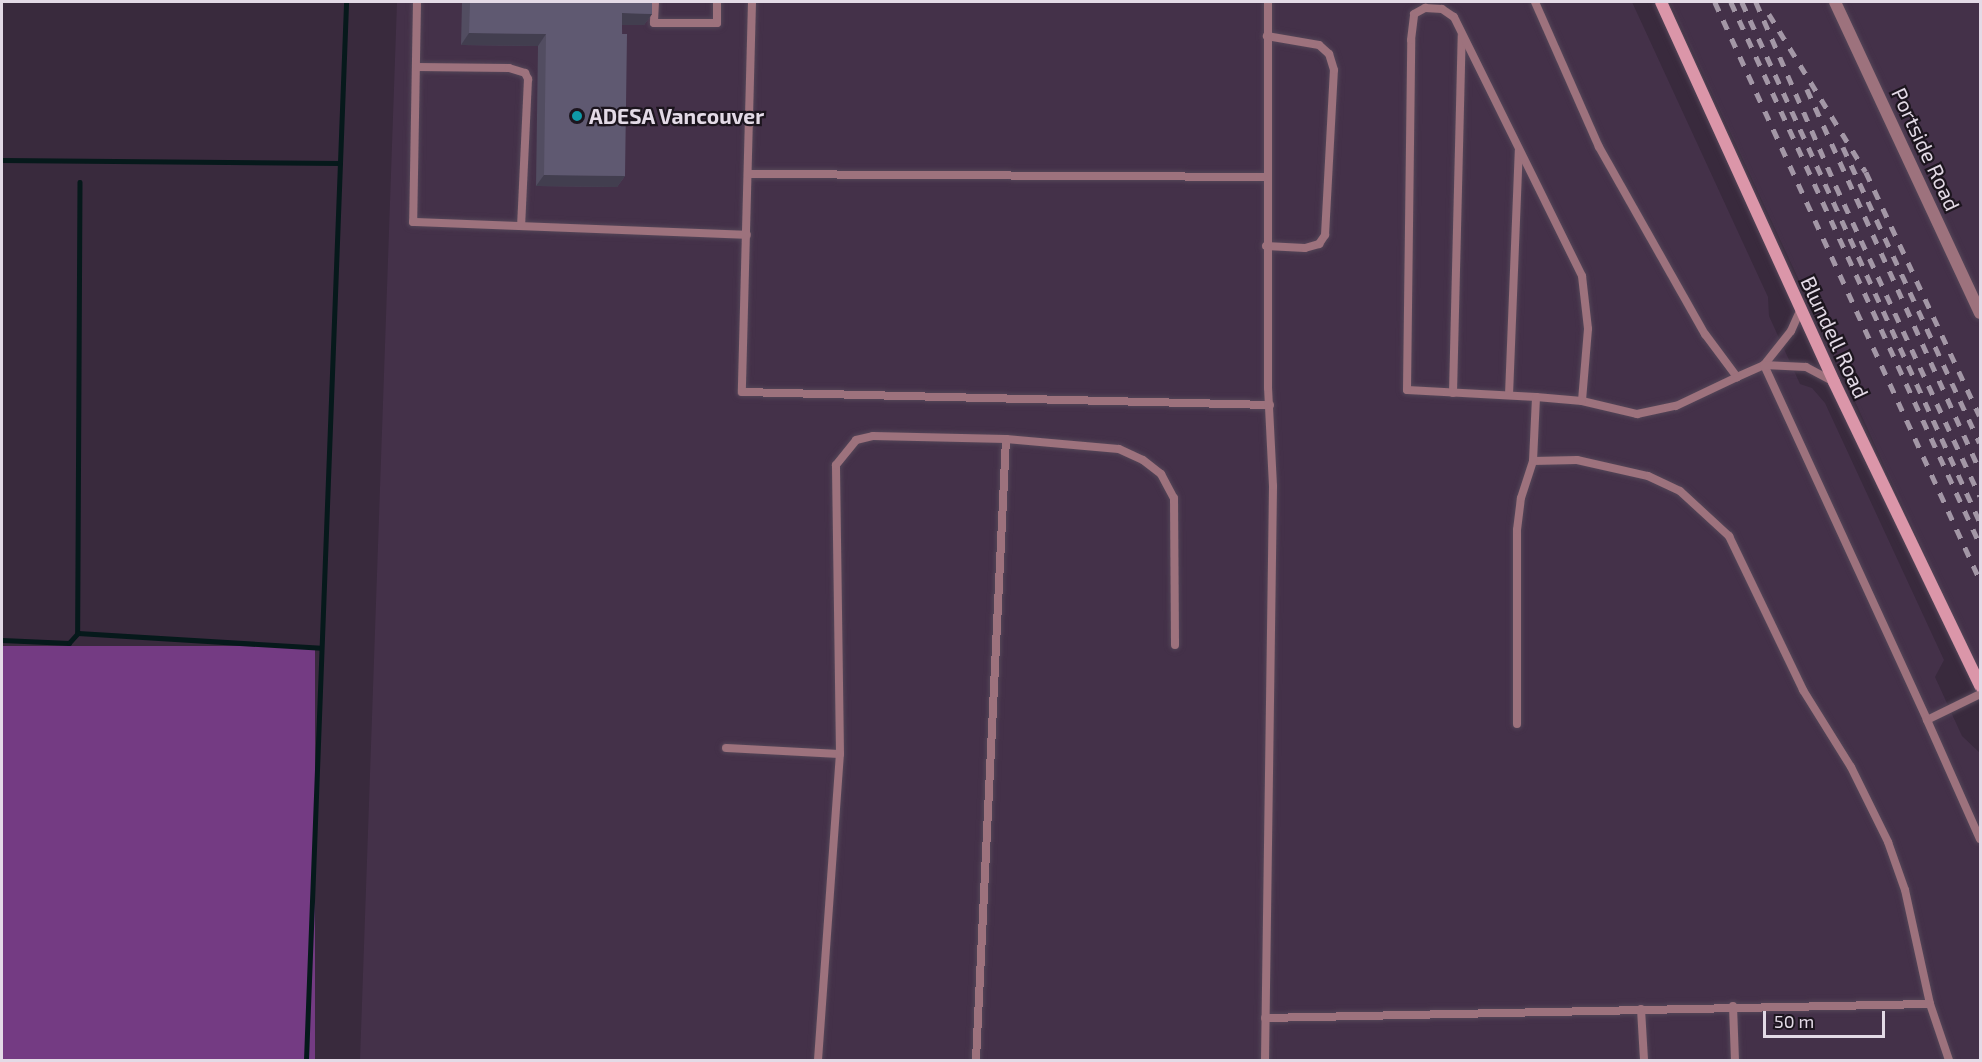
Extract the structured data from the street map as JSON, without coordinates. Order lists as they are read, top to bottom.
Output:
{
  "streets": {
    "main road": ["Blundell Road"],
    "street": ["Portside Road"]
  },
  "places": ["ADESA Vancouver"],
  "scale_bar": "50 m"
}
